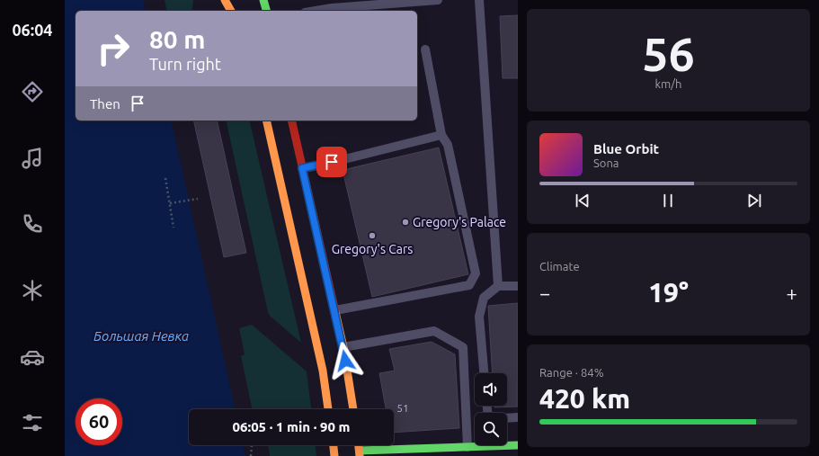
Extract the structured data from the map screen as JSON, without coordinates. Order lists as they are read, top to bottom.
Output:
{
  "water": ["Большая Невка"],
  "places": ["Gregory's Palace", "Gregory's Cars"],
  "house_numbers": ["51"],
  "page": {
    "tabs": "06:04",
    "tile": [
      ["56", "km/h"],
      "Climate",
      ["Range · 84%", "420 km"]
    ],
    "turn": ["80 m", "Turn right"],
    "then": "Then",
    "song": ["Blue Orbit", "Sona"],
    "heat": ["−", "19°", "+"],
    "limit": "60",
    "trip": "06:05 · 1 min · 90 m"
  }
}
